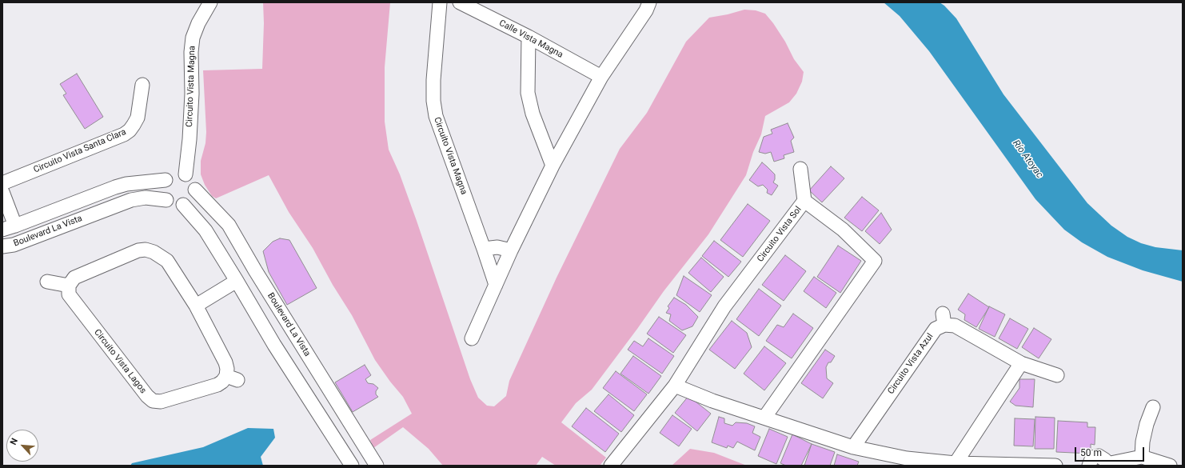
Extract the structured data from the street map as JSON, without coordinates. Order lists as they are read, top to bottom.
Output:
{
  "streets": {
    "street": [
      "Calle Vista Magna",
      "Circuito Vista Magna",
      "Circuito Vista Santa Clara",
      "Boulevard La Vista",
      "Circuito Vista Sol",
      "Circuito Vista Lagos",
      "Circuito Vista Azul"
    ]
  },
  "crossings": [
    ["Circuito Vista Magna", "Boulevard La Vista"]
  ],
  "water": ["Río Atoyac"],
  "scale_bar": "50 m",
  "north": "top left"
}
